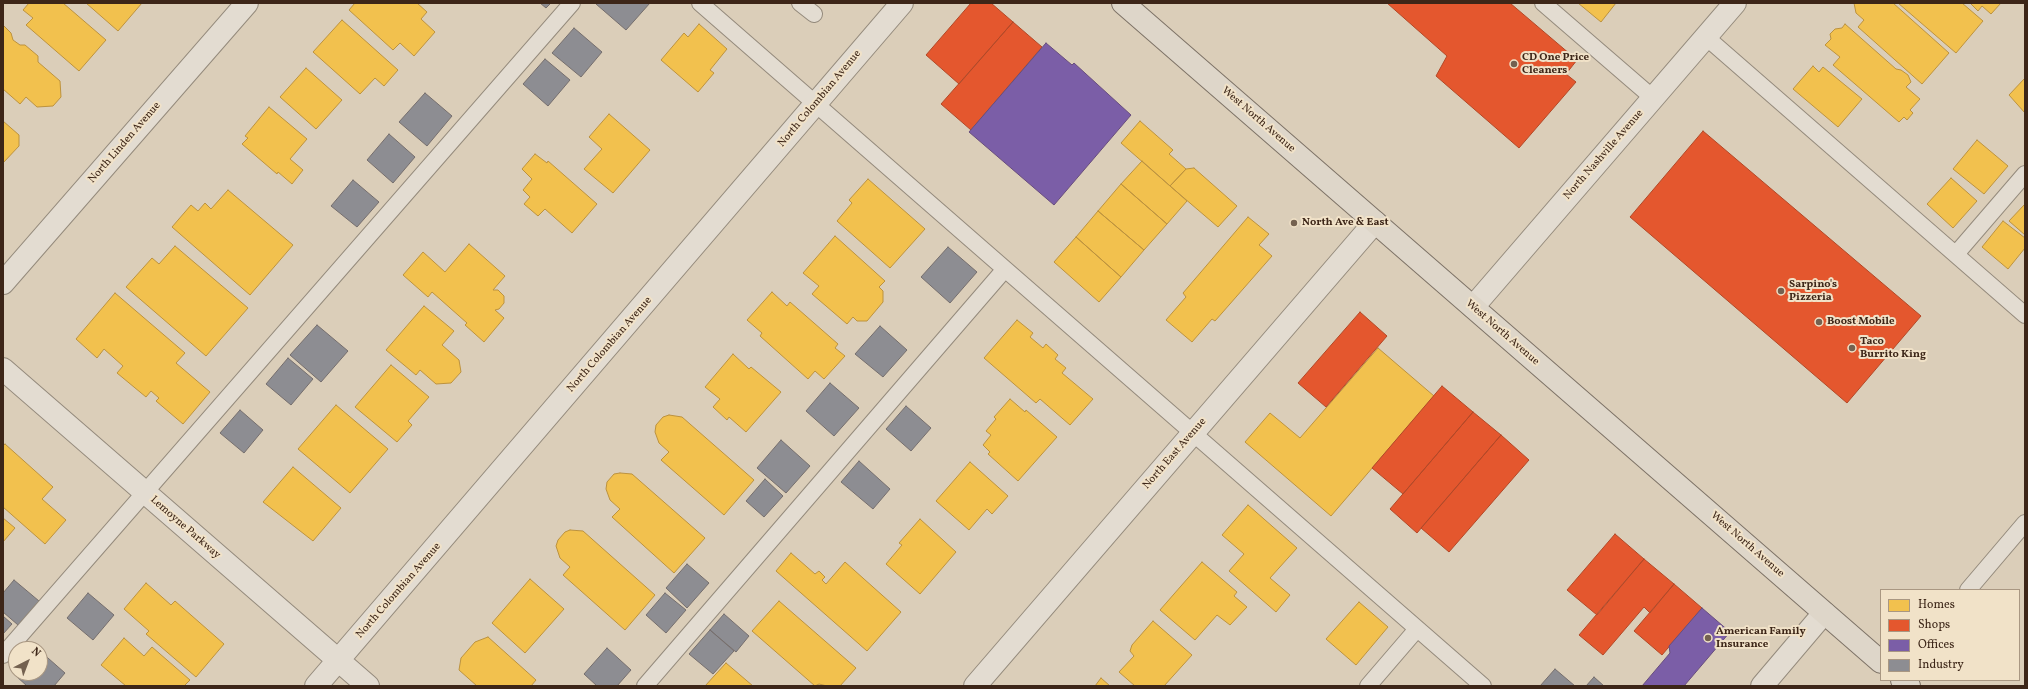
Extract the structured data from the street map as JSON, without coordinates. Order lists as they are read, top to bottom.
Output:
{
  "streets": {
    "main road": ["West North Avenue"],
    "street": [
      "North Colombian Avenue",
      "North Linden Avenue",
      "North Nashville Avenue",
      "North East Avenue",
      "Lemoyne Parkway"
    ]
  },
  "crossings": [
    ["North Colombian Avenue", "Lemoyne Parkway"],
    ["West North Avenue", "North Nashville Avenue"],
    ["West North Avenue", "North East Avenue"]
  ],
  "places": [
    "CD One Price Cleaners",
    "North Ave & East",
    "Sarpino's Pizzeria",
    "Boost Mobile",
    "Taco Burrito King",
    "American Family Insurance"
  ],
  "legend": [
    "Homes",
    "Shops",
    "Offices",
    "Industry"
  ],
  "north": "top right"
}
